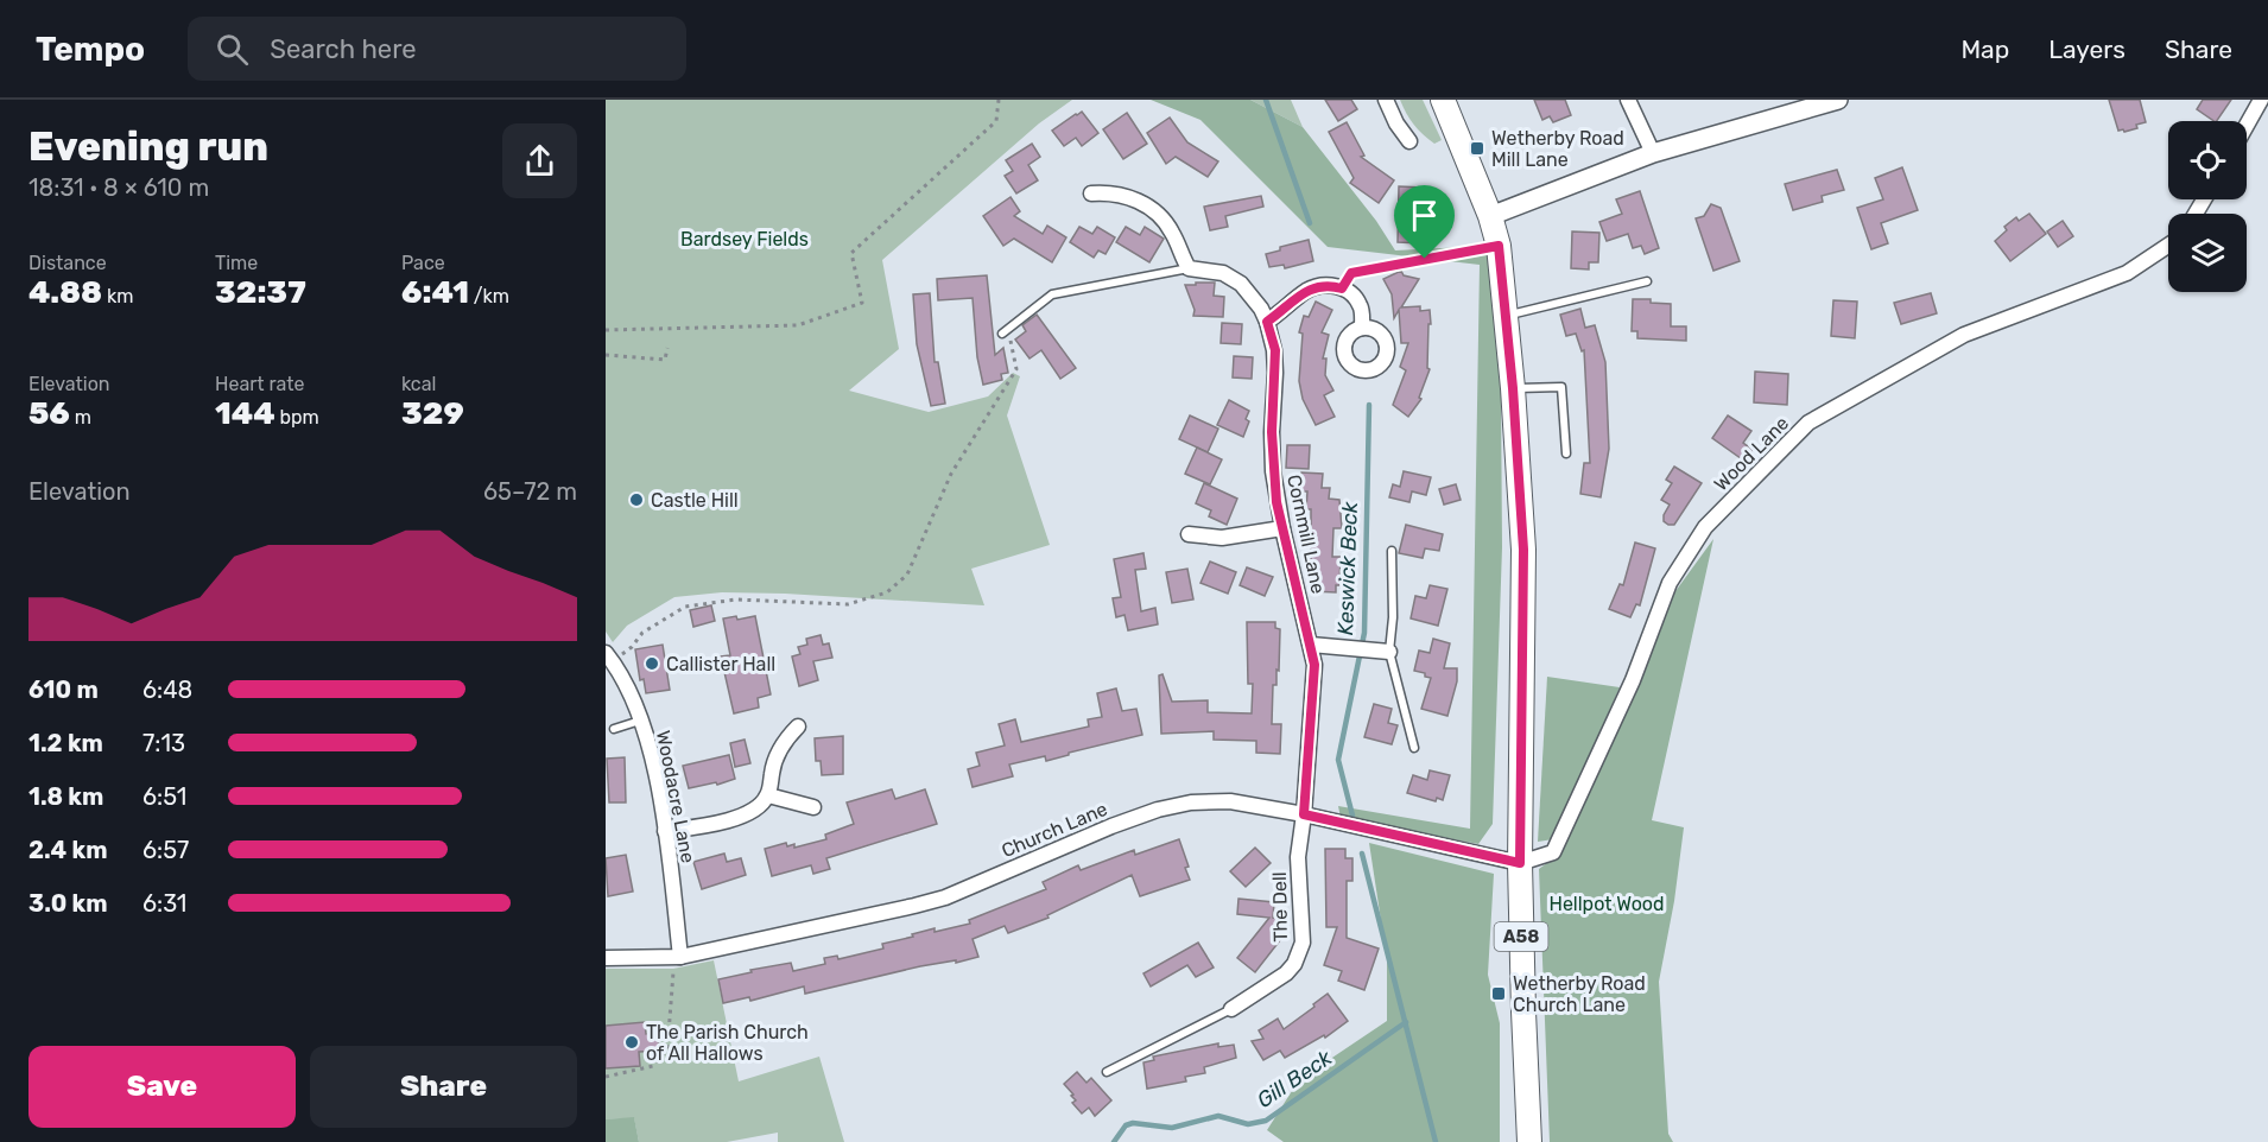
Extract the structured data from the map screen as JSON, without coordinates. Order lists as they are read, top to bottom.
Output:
{
  "streets": {
    "main road": ["A58"],
    "street": [
      "Wood Lane",
      "Cornmill Lane",
      "Woodacre Lane",
      "Church Lane",
      "The Dell"
    ]
  },
  "crossings": [
    ["Wood Lane", "Church Lane"],
    ["Wood Lane", "A58"],
    ["Cornmill Lane", "Church Lane"],
    ["Cornmill Lane", "The Dell"],
    ["Woodacre Lane", "Church Lane"],
    ["Church Lane", "The Dell"],
    ["Church Lane", "A58"]
  ],
  "water": ["Keswick Beck", "Gill Beck"],
  "parks": ["Bardsey Fields", "Hellpot Wood"],
  "places": {
    "transit": ["Wetherby Road Mill Lane", "Wetherby Road Church Lane"],
    "other": ["Castle Hill", "Callister Hall", "The Parish Church of All Hallows"]
  },
  "page": {
    "header": "Tempo",
    "search": "Search here",
    "nav": ["Map", "Layers", "Share"],
    "heading": ["Evening run", "18:31 · 8 × 610 m"],
    "stats": [
      ["Distance", "4.88 km"],
      ["Time", "32:37"],
      ["Pace", "6:41 /km"],
      ["Elevation", "56 m"],
      ["Heart rate", "144 bpm"],
      ["kcal", "329"]
    ],
    "chart": ["Elevation", "65–72 m"],
    "list": [
      {
        "name": "610 m",
        "note": "6:48"
      },
      {
        "name": "1.2 km",
        "note": "7:13"
      },
      {
        "name": "1.8 km",
        "note": "6:51"
      },
      {
        "name": "2.4 km",
        "note": "6:57"
      },
      {
        "name": "3.0 km",
        "note": "6:31"
      }
    ],
    "buttons": ["Save", "Share"]
  }
}
